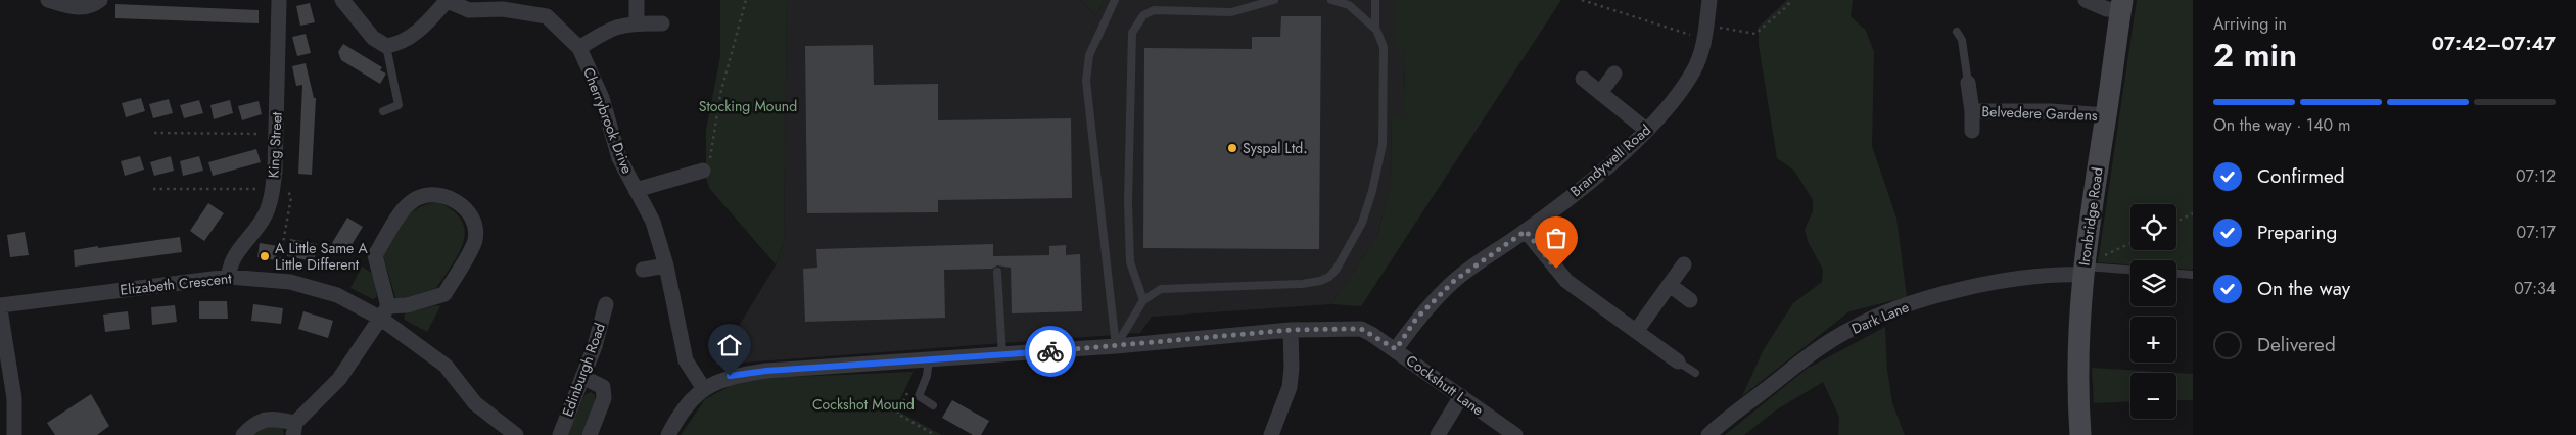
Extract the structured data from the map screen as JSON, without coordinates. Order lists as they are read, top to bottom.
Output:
{
  "streets": {
    "main road": ["Ironbridge Road"],
    "street": [
      "Belvedere Gardens",
      "Cherrybrook Drive",
      "King Street",
      "Brandywell Road",
      "Elizabeth Crescent",
      "Dark Lane",
      "Edinburgh Road",
      "Cockshutt Lane"
    ]
  },
  "crossings": [
    ["Belvedere Gardens", "Ironbridge Road"],
    ["Cherrybrook Drive", "Cockshutt Lane"],
    ["King Street", "Elizabeth Crescent"],
    ["Brandywell Road", "Cockshutt Lane"],
    ["Ironbridge Road", "Dark Lane"]
  ],
  "parks": ["Stocking Mound", "Cockshot Mound"],
  "places": ["Syspal Ltd.", "A Little Same A Little Different"],
  "page": {
    "heading": ["2 min", "Arriving in", "07:42–07:47"],
    "bar": "On the way · 140 m",
    "list": [
      ["Confirmed", "07:12"],
      ["Preparing", "07:17"],
      ["On the way", "07:34"],
      "Delivered"
    ],
    "map_buttons": ["+", "−"]
  }
}
